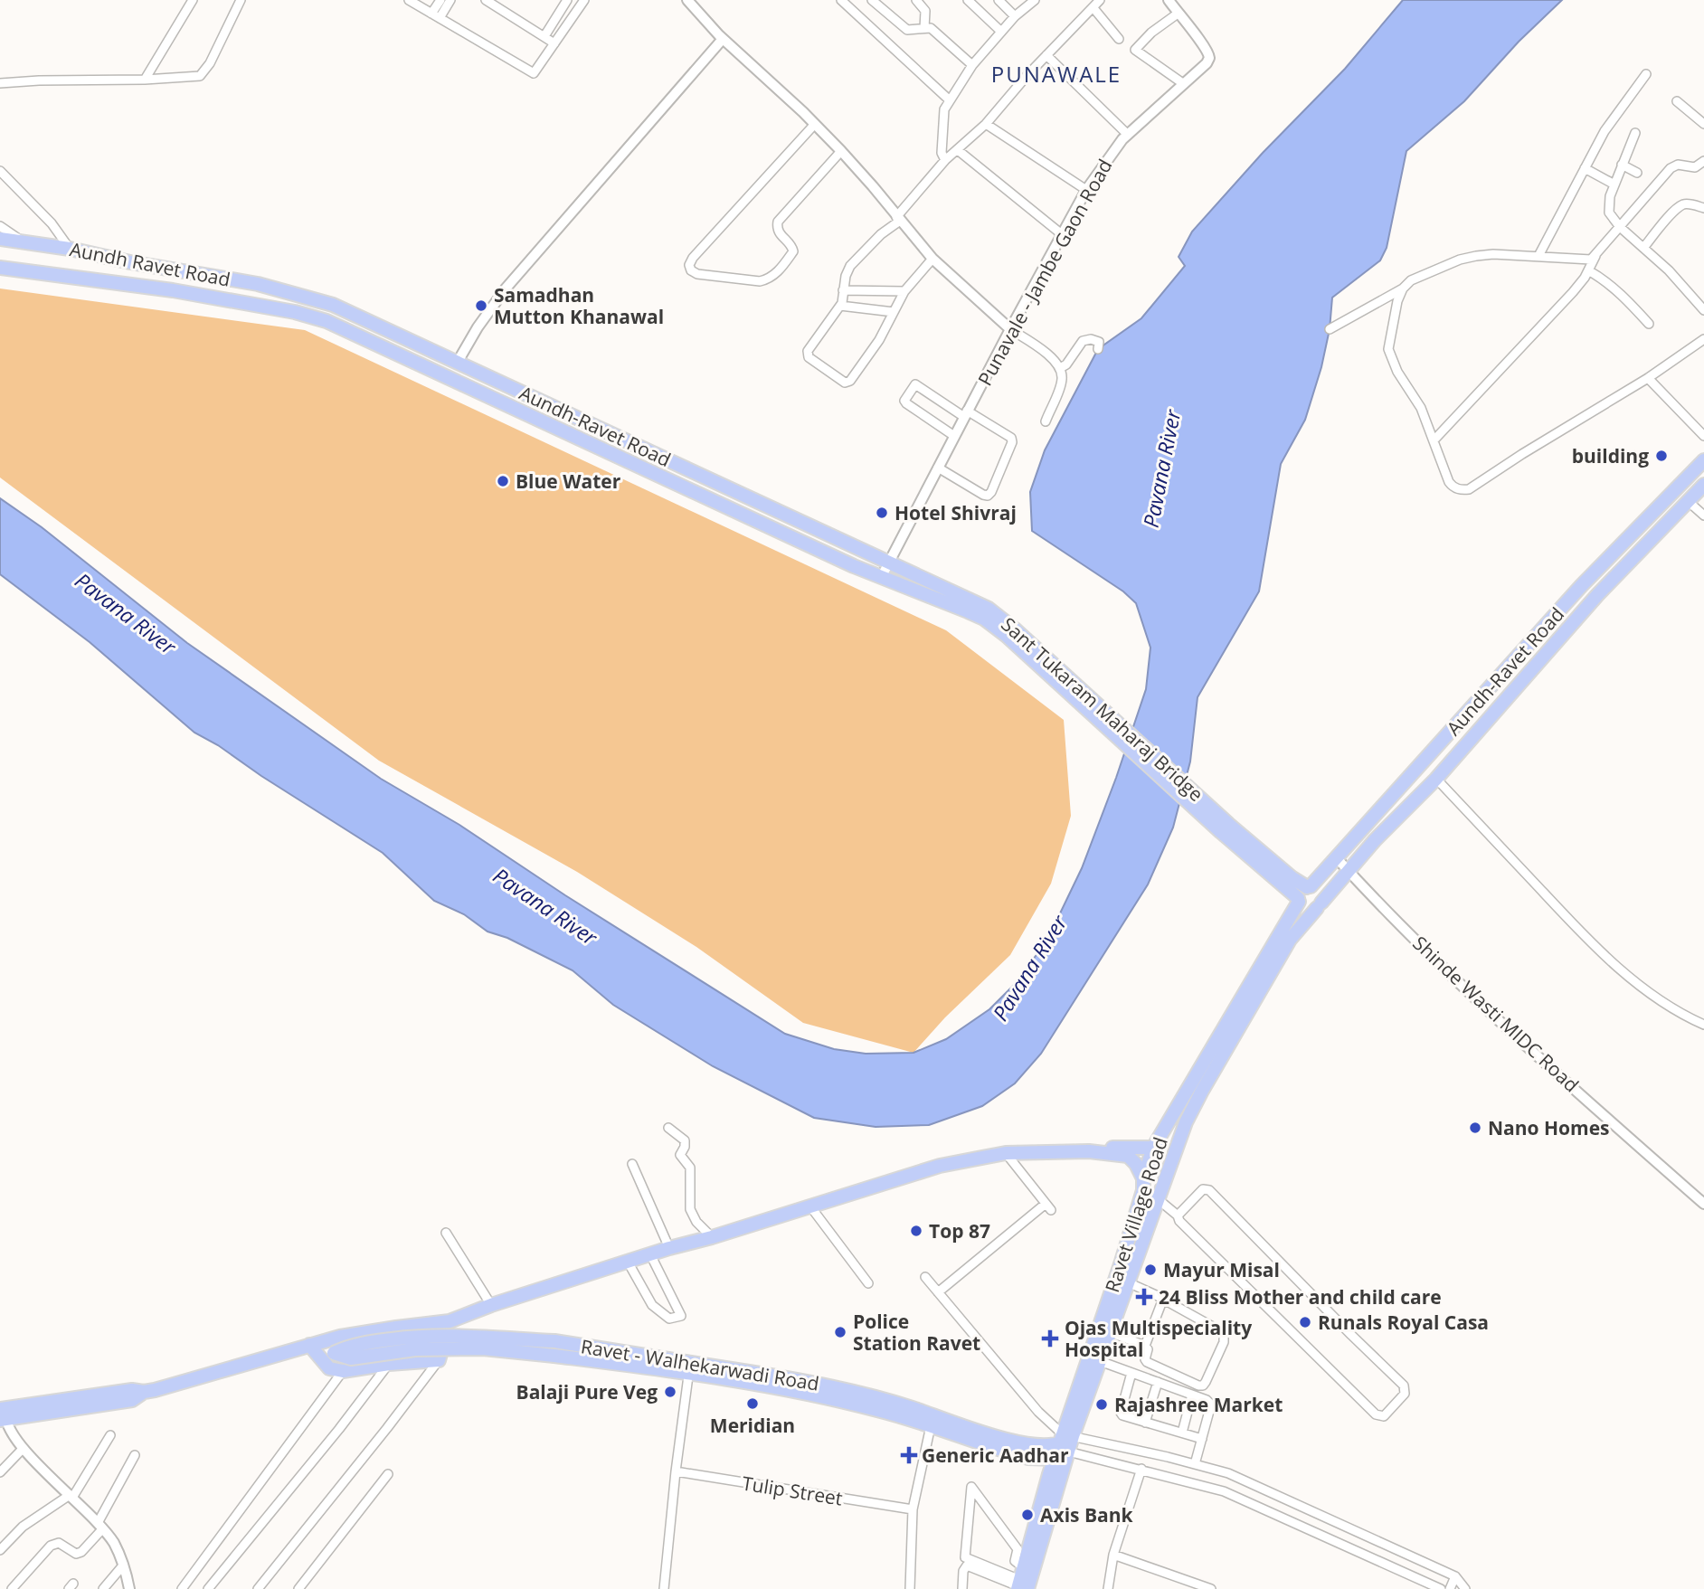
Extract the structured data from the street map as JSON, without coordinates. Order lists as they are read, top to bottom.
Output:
{
  "streets": {
    "main road": [
      "Aundh Ravet Road",
      "Aundh-Ravet Road",
      "Sant Tukaram Maharaj Bridge",
      "Ravet Village Road",
      "Ravet - Walhekarwadi Road"
    ],
    "street": ["Punavale - Jambe Gaon Road", "Shinde Wasti MIDC Road", "Tulip Street"]
  },
  "crossings": [
    ["Aundh Ravet Road", "Aundh-Ravet Road"],
    ["Punavale - Jambe Gaon Road", "Aundh-Ravet Road"],
    ["Aundh-Ravet Road", "Sant Tukaram Maharaj Bridge"],
    ["Aundh-Ravet Road", "Shinde Wasti MIDC Road"],
    ["Aundh-Ravet Road", "Ravet Village Road"],
    ["Ravet Village Road", "Ravet - Walhekarwadi Road"]
  ],
  "districts": ["PUNAWALE"],
  "water": ["Pavana River"],
  "places": {
    "other": [
      "Samadhan Mutton Khanawal",
      "building",
      "Blue Water",
      "Hotel Shivraj",
      "Nano Homes",
      "Top 87",
      "Mayur Misal",
      "Runals Royal Casa",
      "Police Station Ravet",
      "Balaji Pure Veg",
      "Meridian",
      "Rajashree Market",
      "Axis Bank"
    ],
    "health": ["24 Bliss Mother and child care", "Ojas Multispeciality Hospital", "Generic Aadhar"]
  }
}
